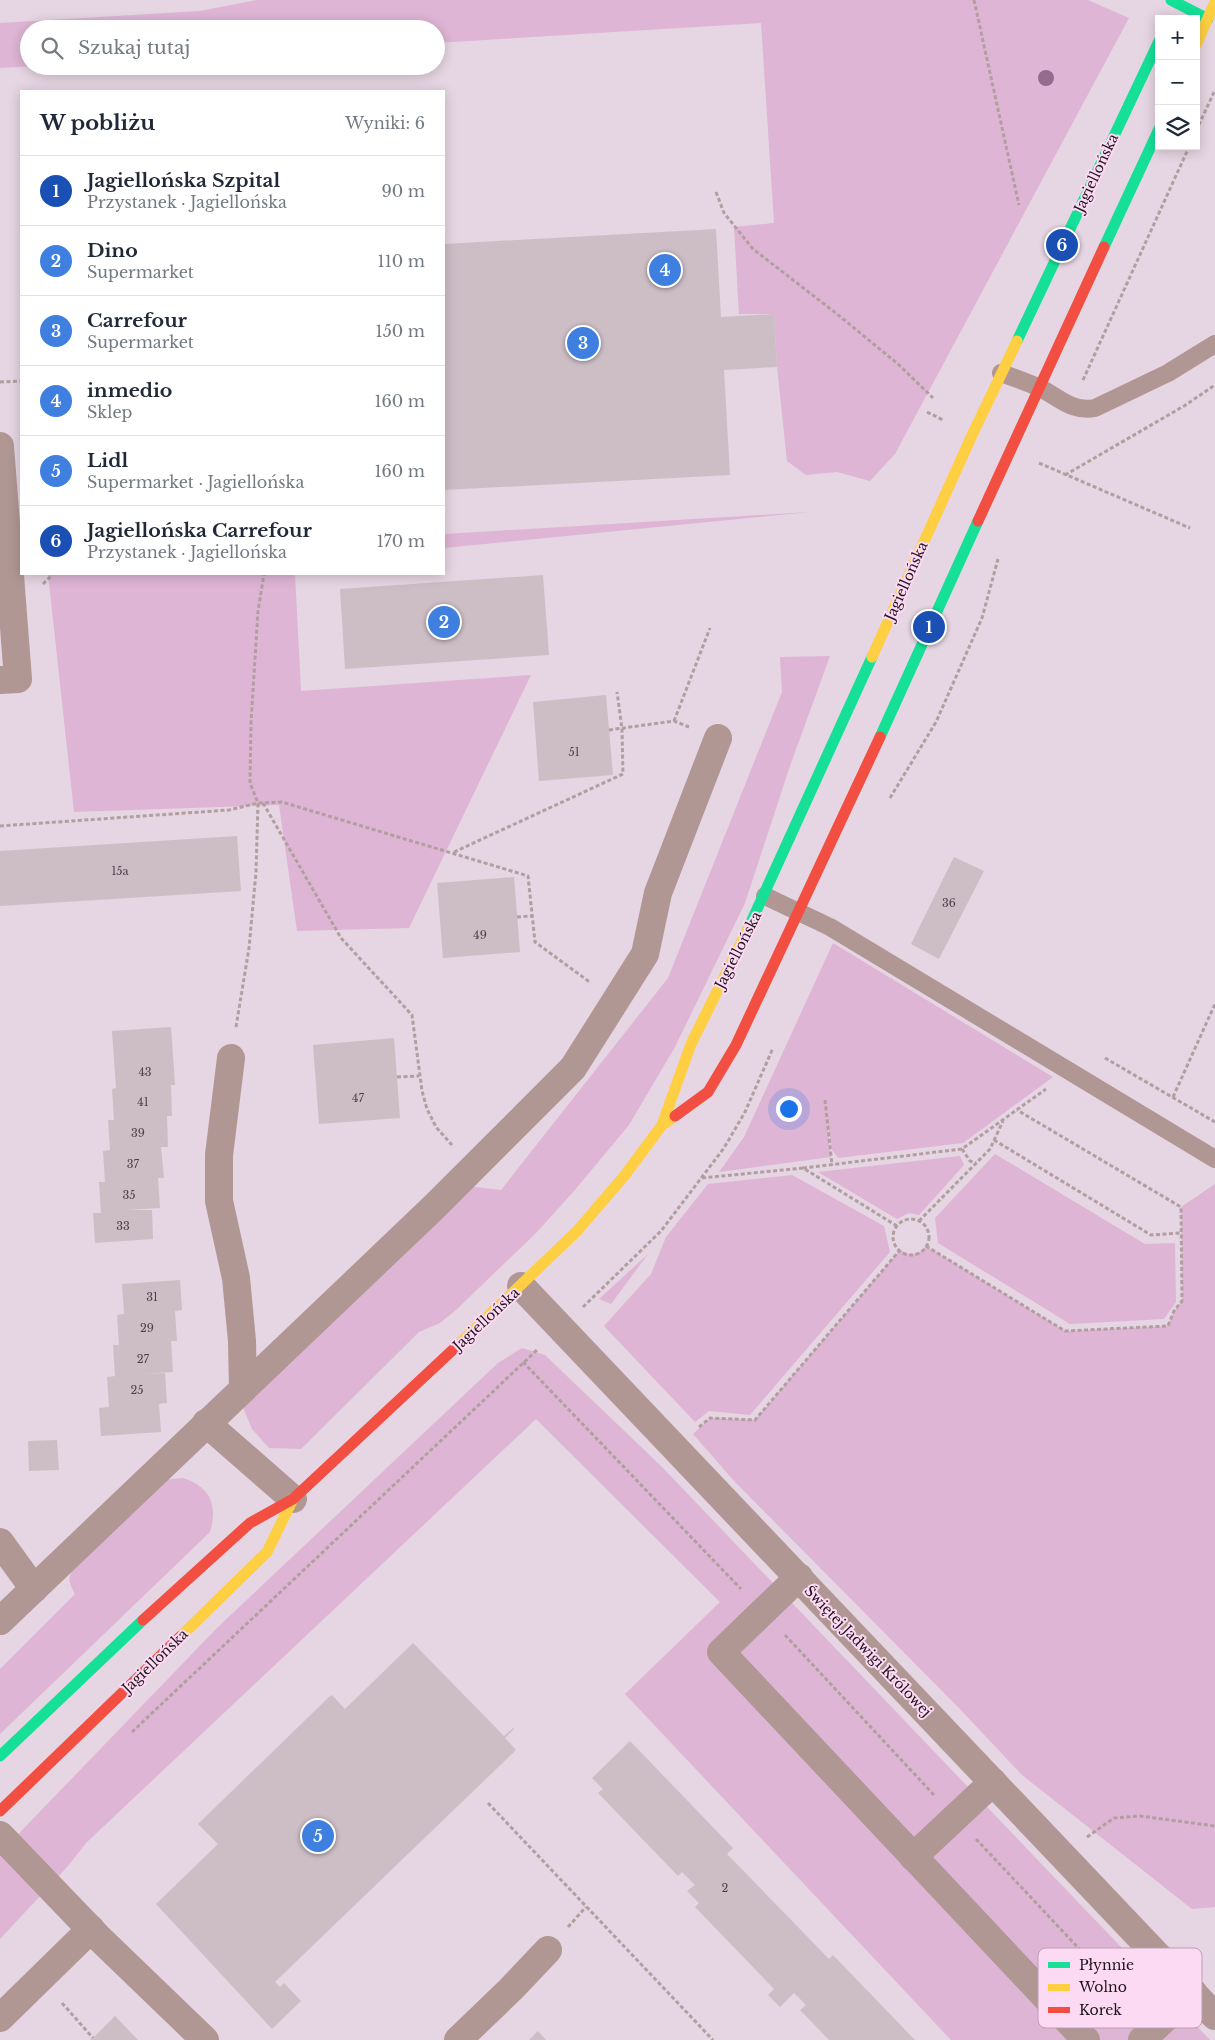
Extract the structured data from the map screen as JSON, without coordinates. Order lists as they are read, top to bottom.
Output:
{
  "streets": {
    "street": ["Jagiellońska", "Świętej Jadwigi Królowej"]
  },
  "crossings": [
    ["Jagiellońska", "Świętej Jadwigi Królowej"]
  ],
  "house_numbers": [
    "51",
    "15a",
    "36",
    "49",
    "43",
    "47",
    "41",
    "39",
    "37",
    "35",
    "33",
    "31",
    "29",
    "27",
    "25",
    "2"
  ],
  "legend": ["Płynnie", "Wolno", "Korek"],
  "page": {
    "map_buttons": ["+", "−"],
    "search": "Szukaj tutaj",
    "heading": ["W pobliżu", "Wyniki: 6"],
    "list": [
      {
        "mark": "1",
        "name": "Jagiellońska Szpital",
        "note": "Przystanek · Jagiellońska",
        "value": "90 m"
      },
      {
        "mark": "2",
        "name": "Dino",
        "note": "Supermarket",
        "value": "110 m"
      },
      {
        "mark": "3",
        "name": "Carrefour",
        "note": "Supermarket",
        "value": "150 m"
      },
      {
        "mark": "4",
        "name": "inmedio",
        "note": "Sklep",
        "value": "160 m"
      },
      {
        "mark": "5",
        "name": "Lidl",
        "note": "Supermarket · Jagiellońska",
        "value": "160 m"
      },
      {
        "mark": "6",
        "name": "Jagiellońska Carrefour",
        "note": "Przystanek · Jagiellońska",
        "value": "170 m"
      }
    ],
    "pins": [
      "6",
      "4",
      "3",
      "2",
      "1",
      "5"
    ]
  }
}
